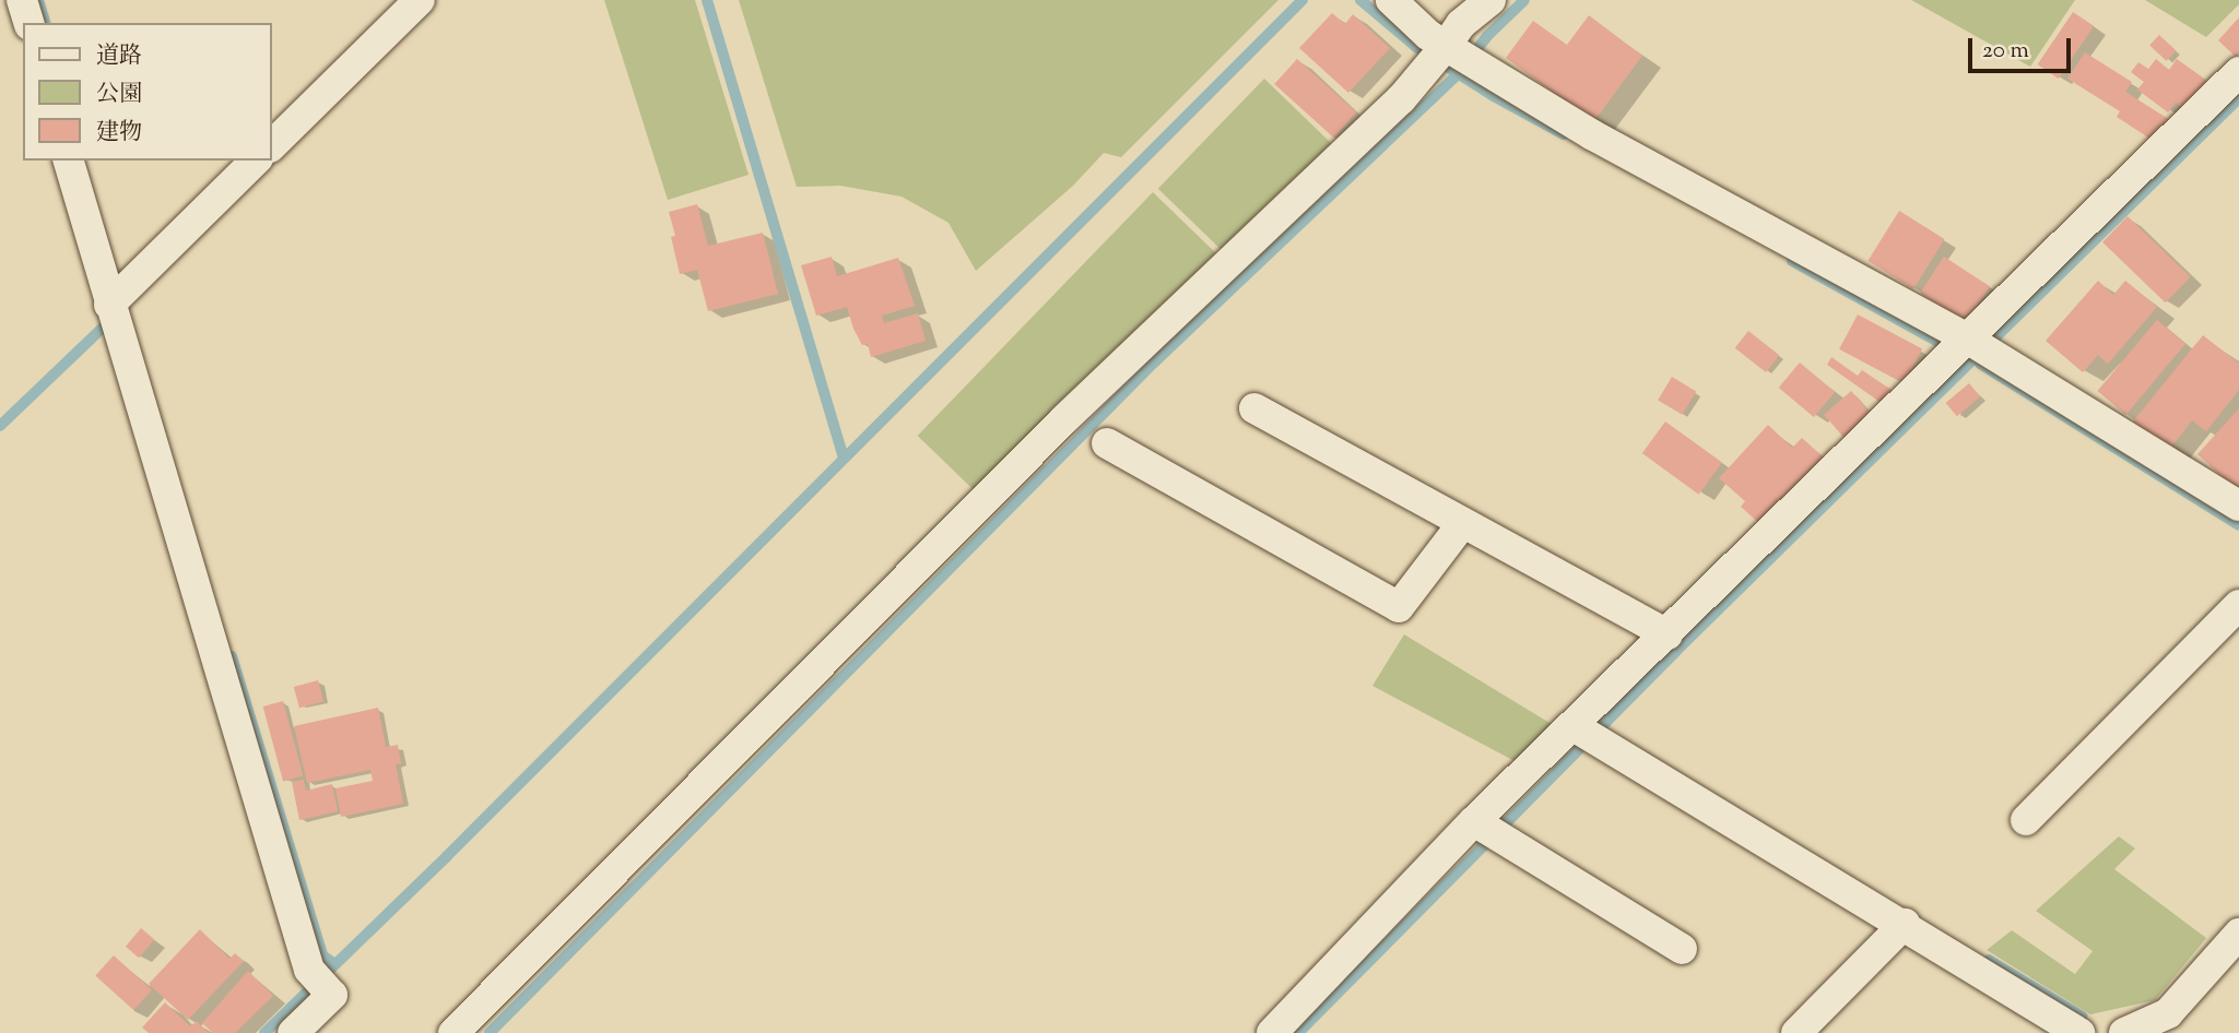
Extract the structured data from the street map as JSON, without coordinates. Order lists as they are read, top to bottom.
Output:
{
  "legend": ["道路", "公園", "建物"],
  "scale_bar": "20 m"
}
